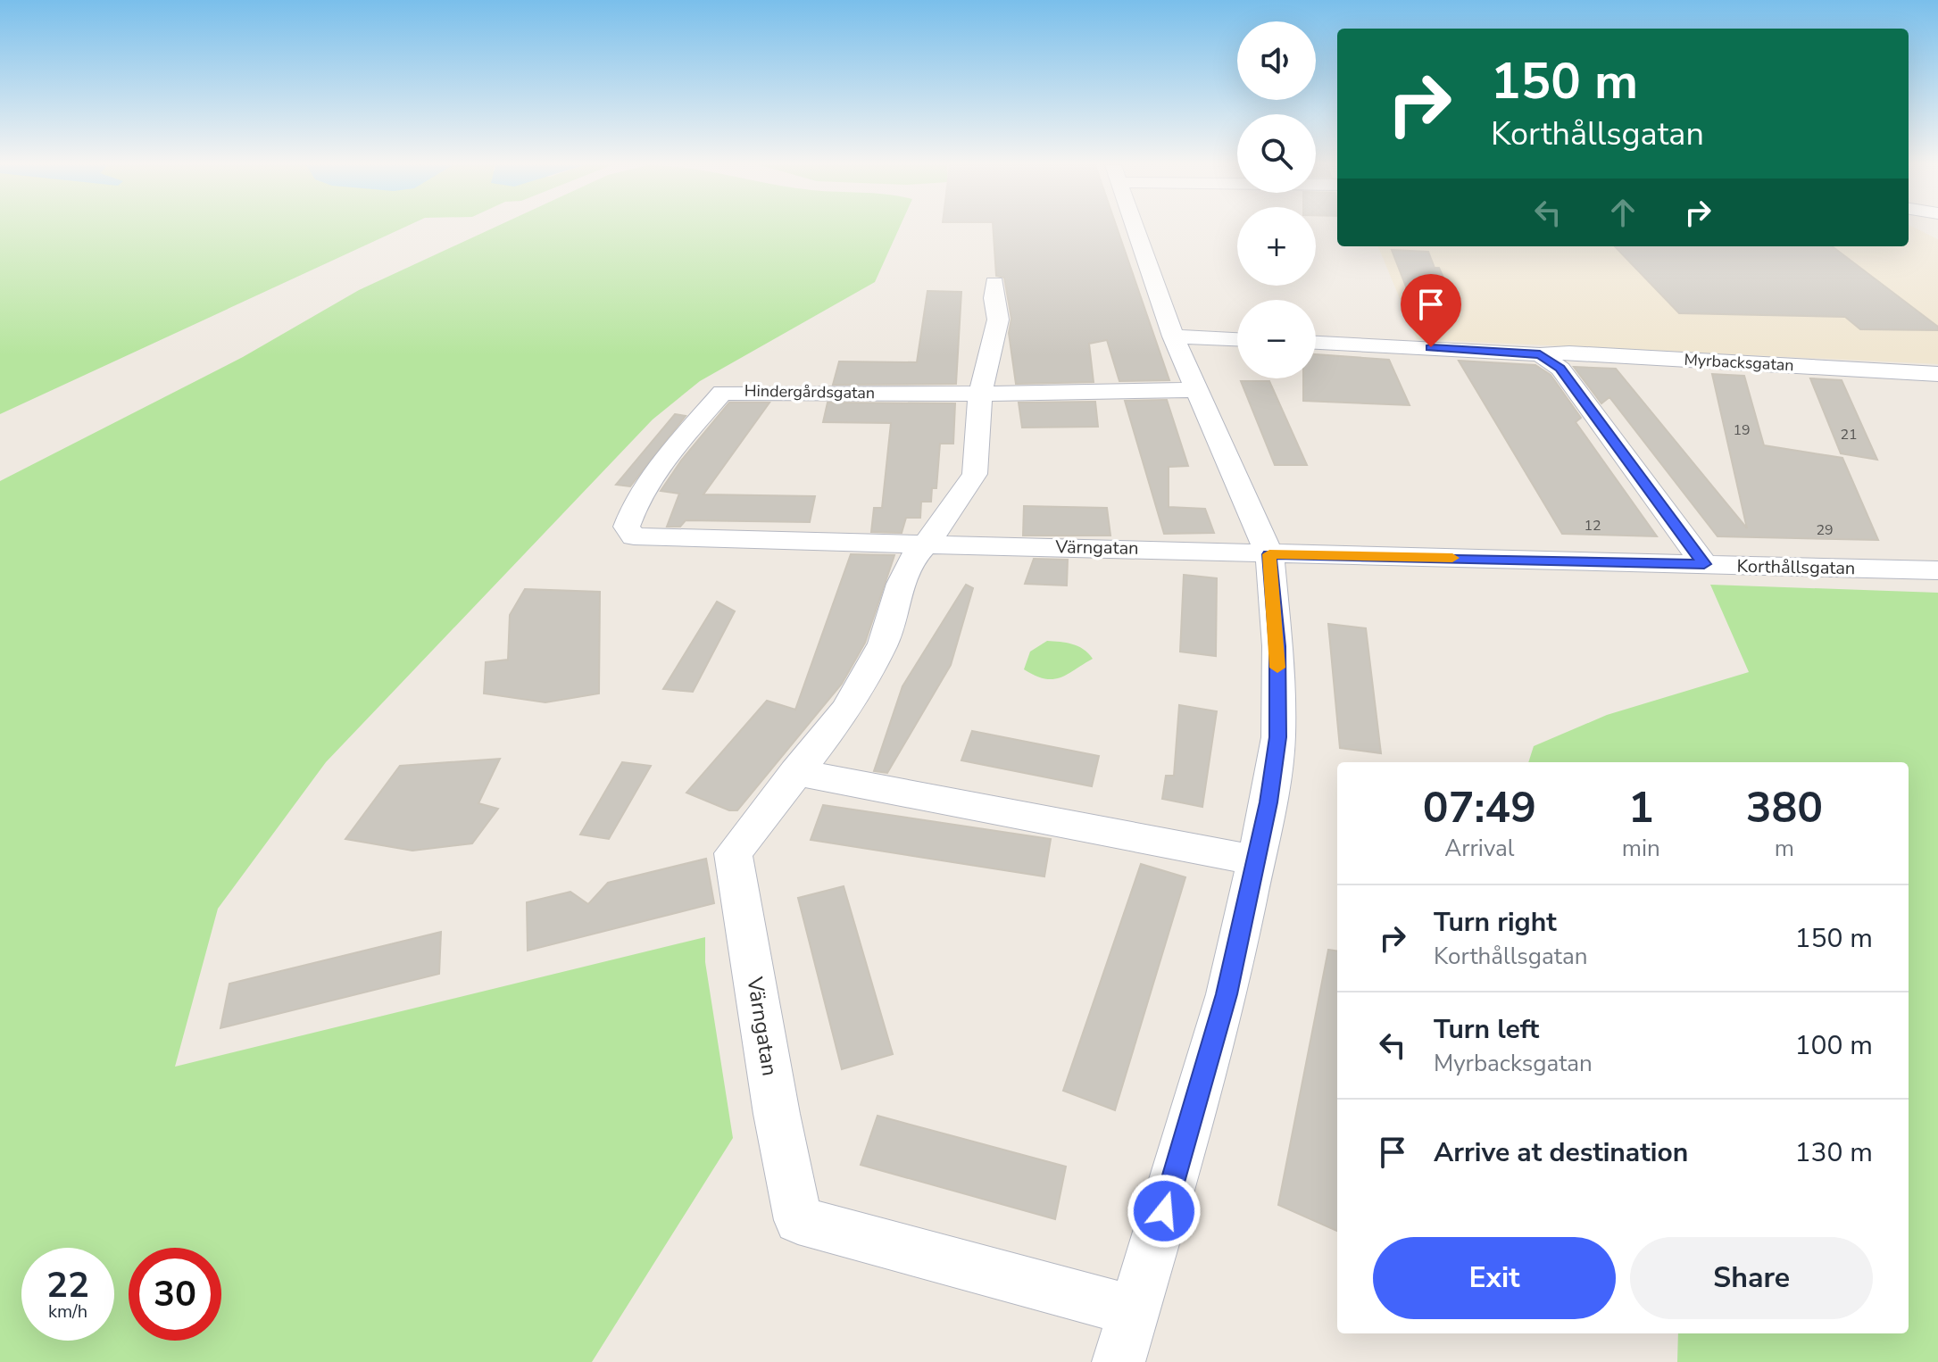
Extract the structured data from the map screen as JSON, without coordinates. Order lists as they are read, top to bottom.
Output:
{
  "streets": {
    "street": [
      "Myrbacksgatan",
      "Hindergårdsgatan",
      "Värngatan",
      "Korthållsgatan"
    ]
  },
  "crossings": [
    ["Hindergårdsgatan", "Värngatan"],
    ["Värngatan", "Korthållsgatan"]
  ],
  "house_numbers": [
    "19",
    "21",
    "12",
    "29"
  ],
  "page": {
    "map_buttons": ["+", "−"],
    "turn": ["150 m", "Korthållsgatan"],
    "eta": [
      "07:49",
      "Arrival",
      "1",
      "min",
      "380",
      "m"
    ],
    "list": [
      {
        "name": "Turn right",
        "note": "Korthållsgatan",
        "value": "150 m"
      },
      {
        "name": "Turn left",
        "note": "Myrbacksgatan",
        "value": "100 m"
      },
      {
        "name": "Arrive at destination",
        "value": "130 m"
      }
    ],
    "buttons": ["Exit", "Share"],
    "speed": "22 km/h",
    "limit": "30"
  }
}
